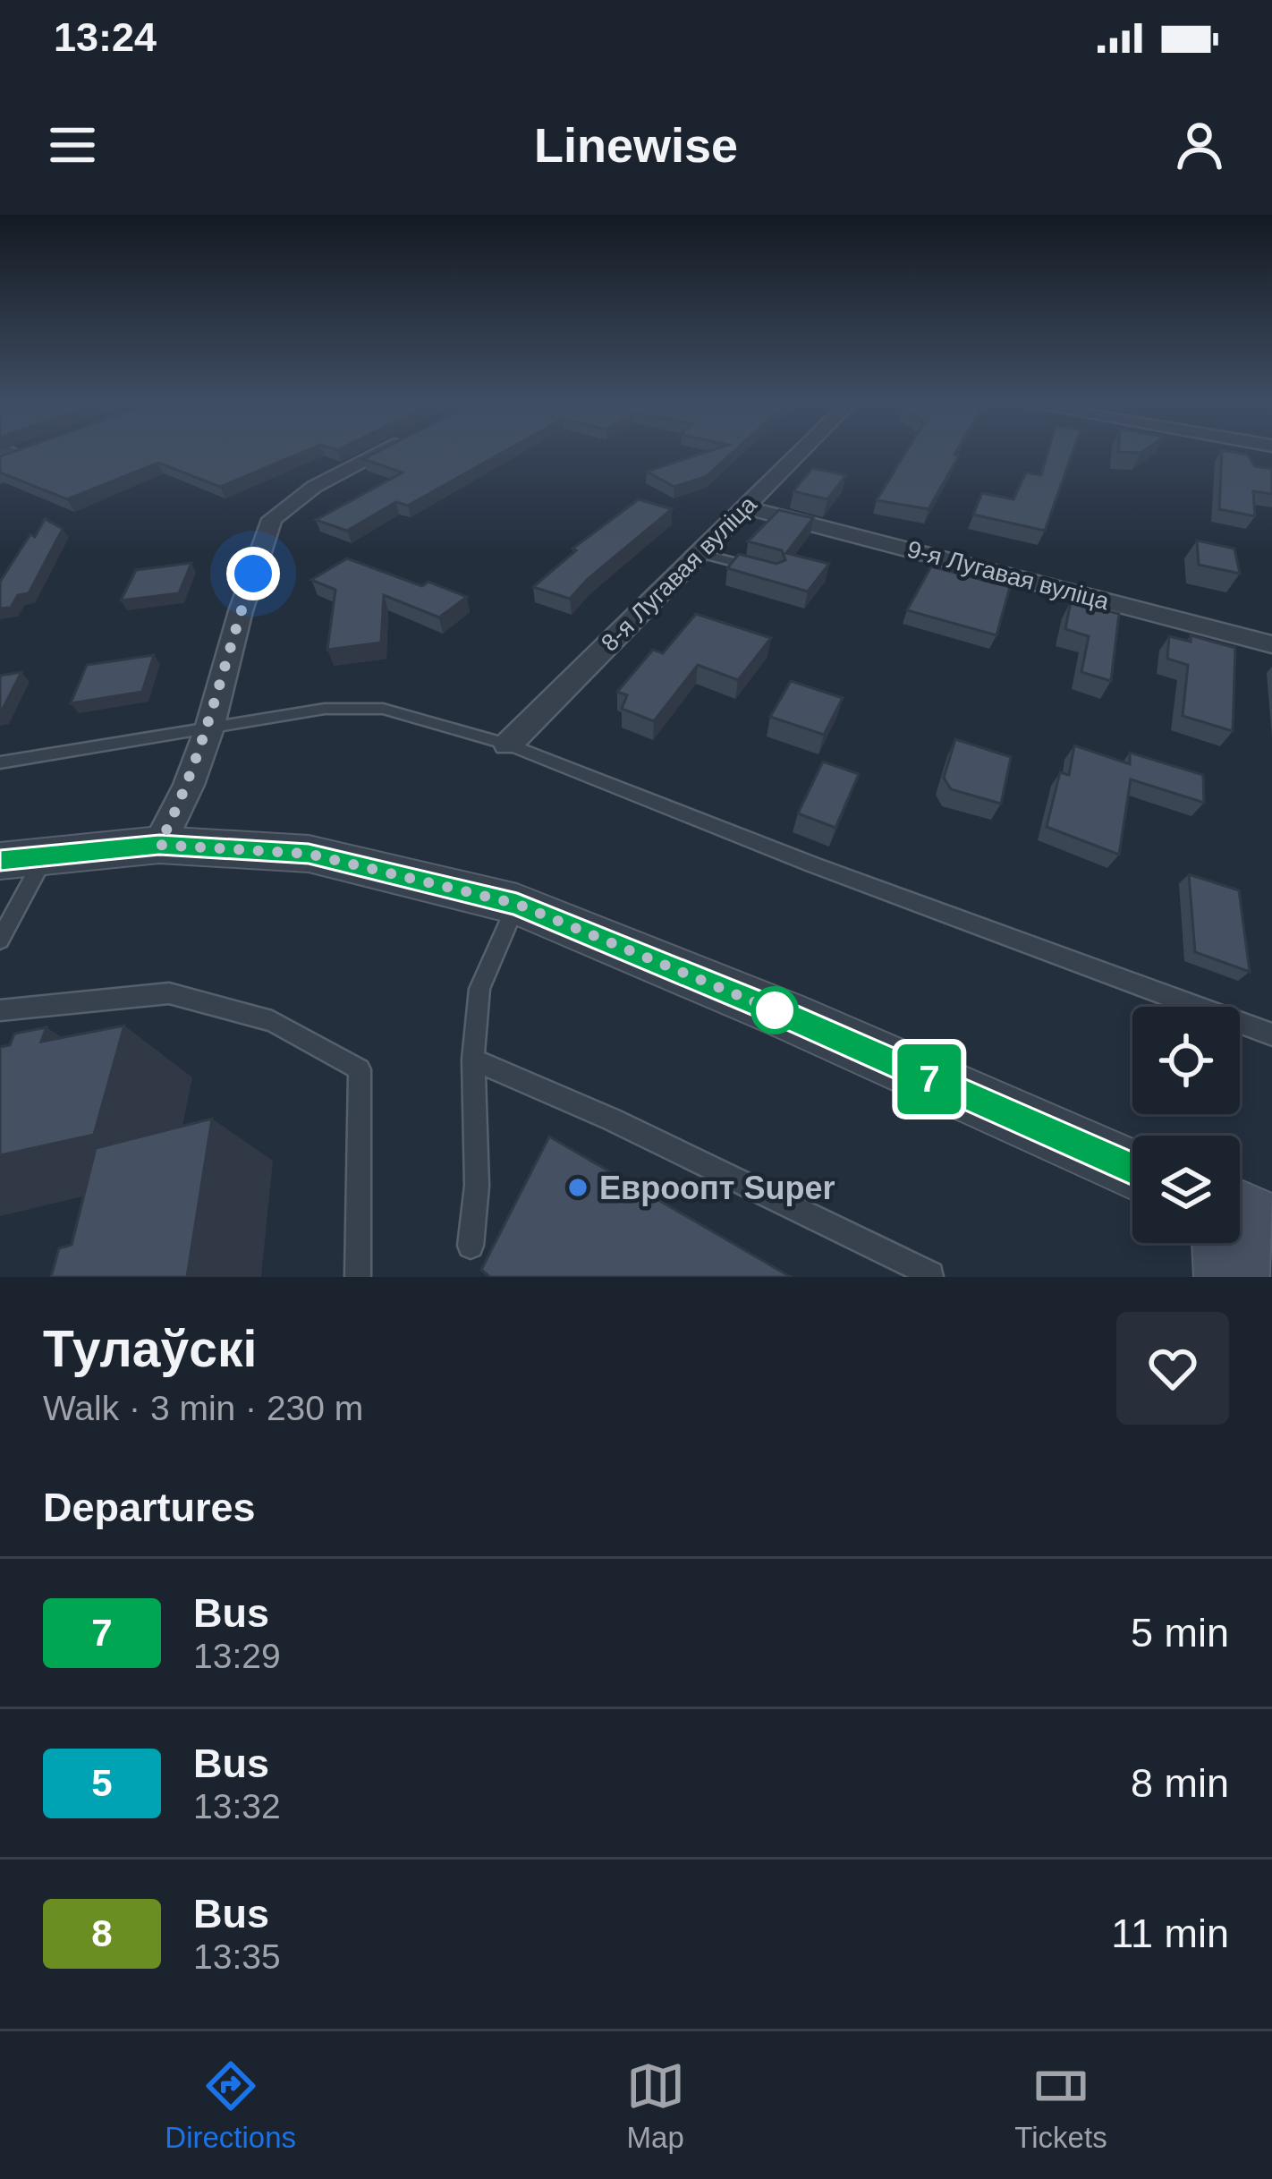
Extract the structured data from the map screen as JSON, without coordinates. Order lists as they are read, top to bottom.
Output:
{
  "streets": {
    "street": ["8-я Лугавая вуліца", "9-я Лугавая вуліца"]
  },
  "crossings": [
    ["8-я Лугавая вуліца", "9-я Лугавая вуліца"]
  ],
  "places": ["Евроопт Super"],
  "lines": ["bus line 7"],
  "page": {
    "status": "13:24",
    "header": "Linewise",
    "on_map": "7",
    "heading": [
      ["Тулаўскі", "Walk · 3 min · 230 m"],
      "Departures"
    ],
    "list": [
      {
        "mark": "7",
        "name": "Bus",
        "note": "13:29",
        "value": "5 min"
      },
      {
        "mark": "5",
        "name": "Bus",
        "note": "13:32",
        "value": "8 min"
      },
      {
        "mark": "8",
        "name": "Bus",
        "note": "13:35",
        "value": "11 min"
      }
    ],
    "tabs": ["Directions", "Map", "Tickets"]
  }
}
